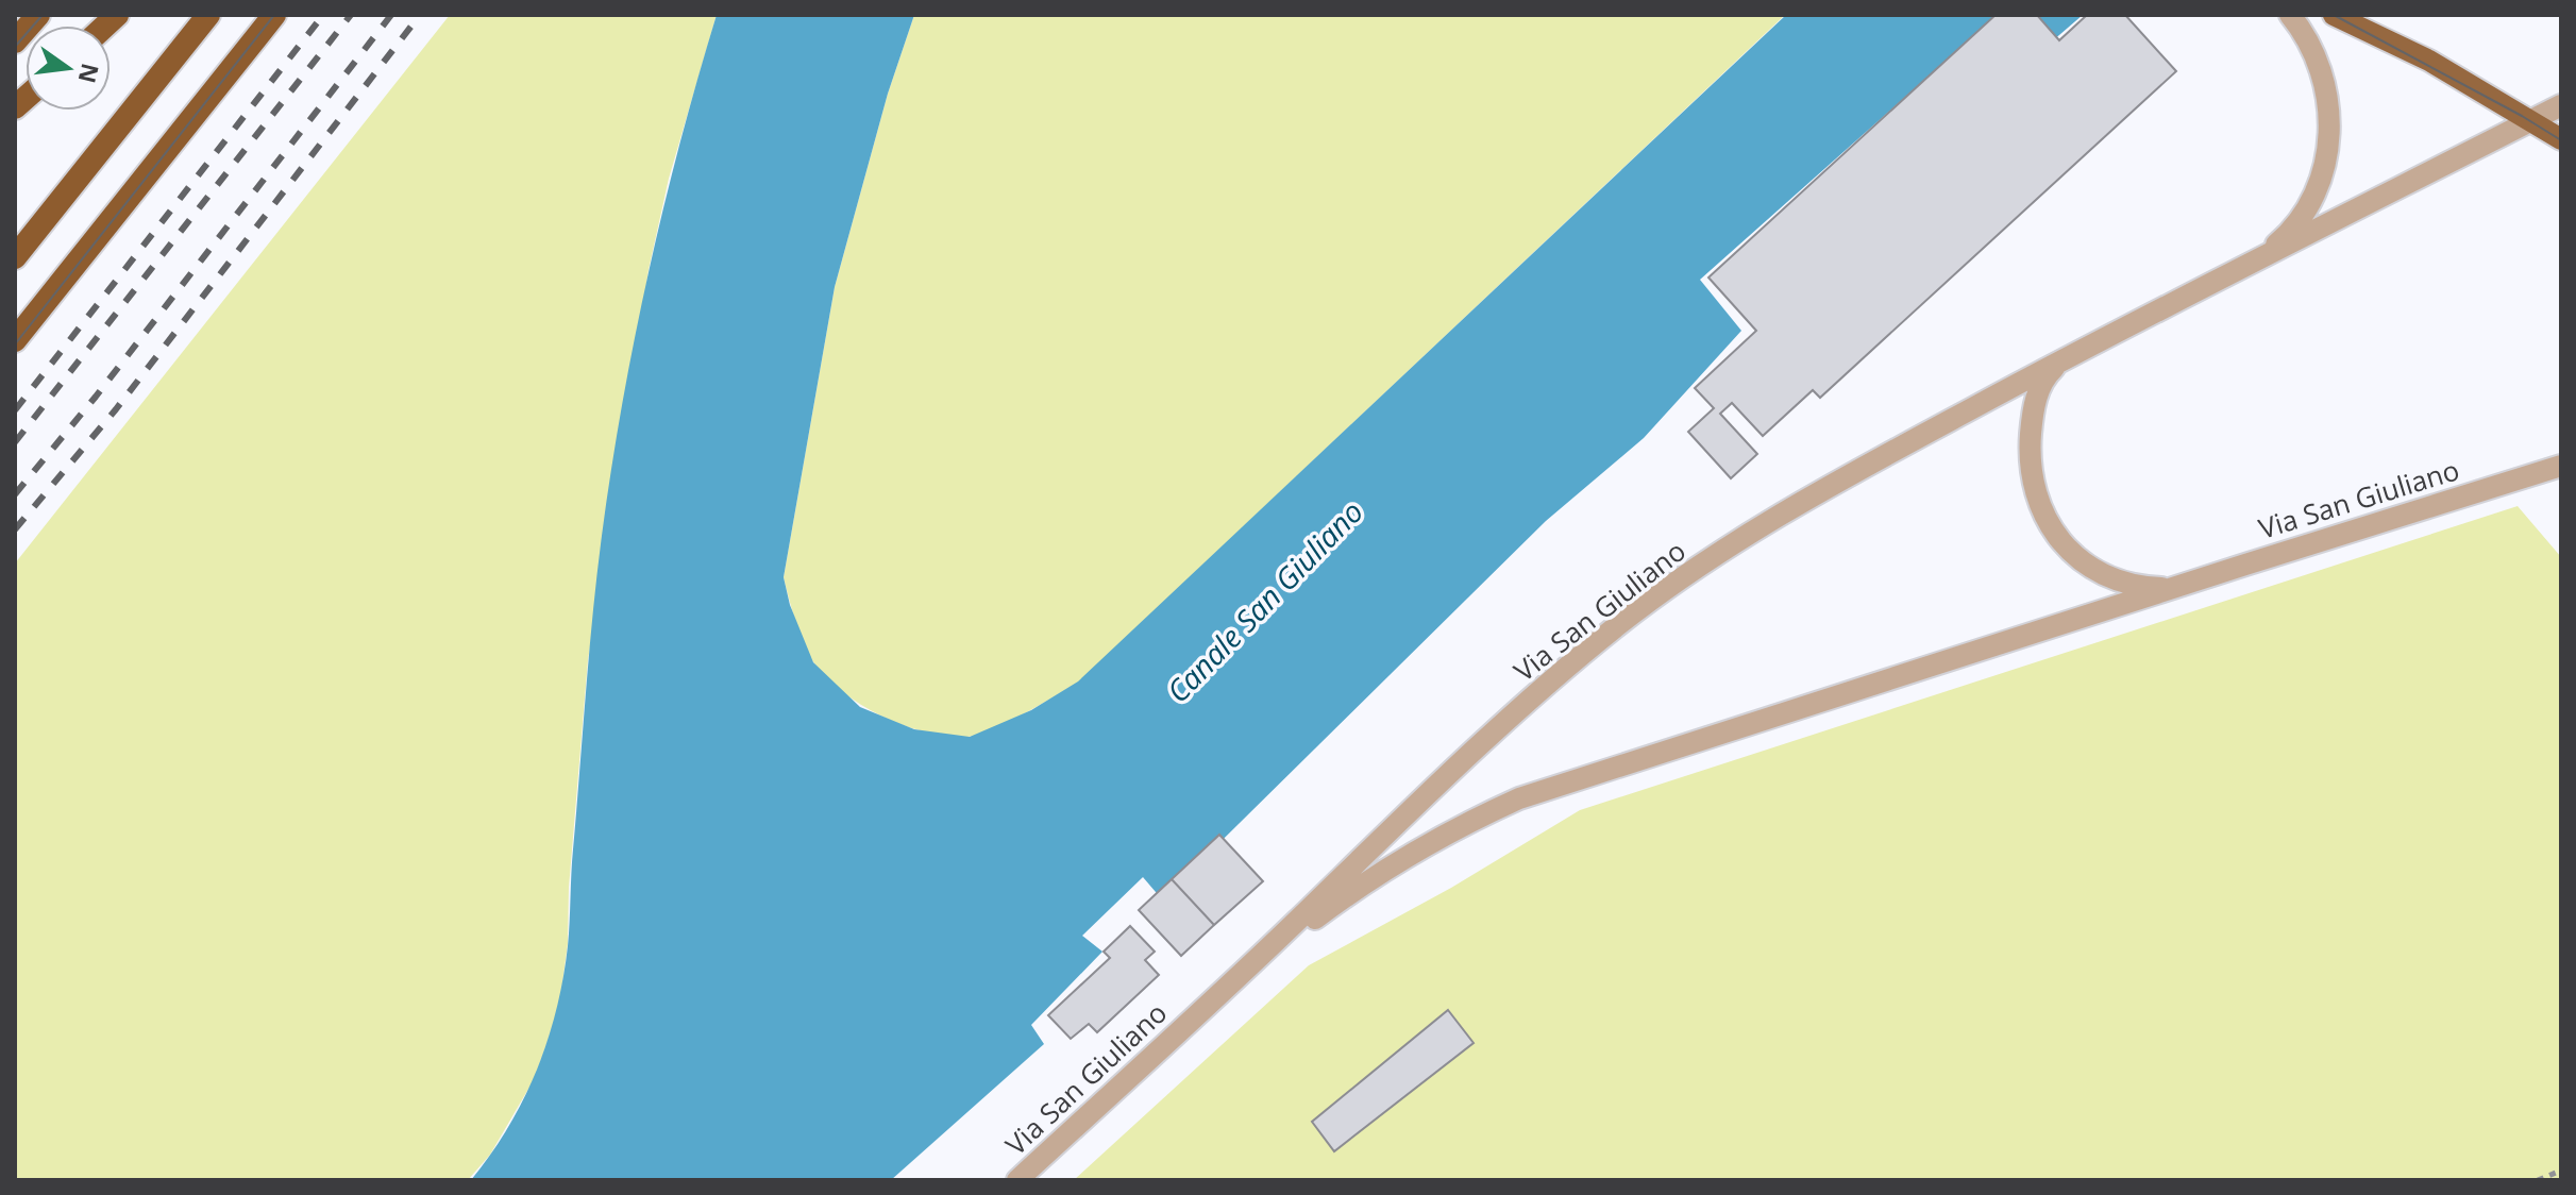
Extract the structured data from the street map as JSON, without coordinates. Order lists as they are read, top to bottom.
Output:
{
  "streets": {
    "street": ["Via San Giuliano"]
  },
  "water": ["Canale San Giuliano"],
  "north": "right"
}
